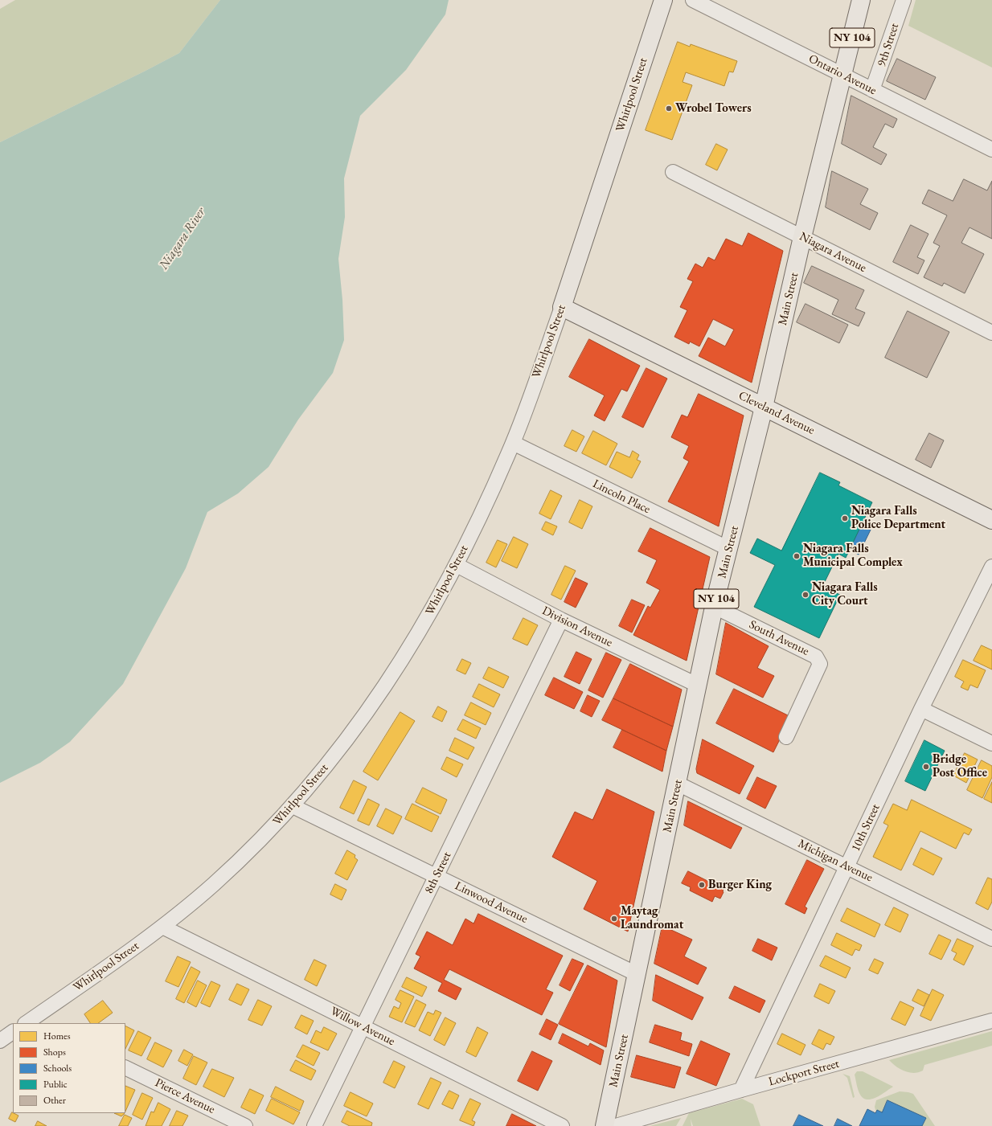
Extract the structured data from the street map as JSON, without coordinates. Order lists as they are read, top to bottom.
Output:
{
  "streets": {
    "main road": [
      "NY 104",
      "Whirlpool Street",
      "Main Street",
      "Cleveland Avenue"
    ],
    "street": [
      "9th Street",
      "Ontario Avenue",
      "Niagara Avenue",
      "Lincoln Place",
      "Division Avenue",
      "South Avenue",
      "10th Street",
      "Michigan Avenue",
      "8th Street",
      "Linwood Avenue",
      "Willow Avenue",
      "Lockport Street",
      "Pierce Avenue"
    ]
  },
  "crossings": [
    ["9th Street", "Ontario Avenue"],
    ["Ontario Avenue", "Main Street"],
    ["Whirlpool Street", "Cleveland Avenue"],
    ["Whirlpool Street", "Lincoln Place"],
    ["Whirlpool Street", "Division Avenue"],
    ["Whirlpool Street", "Linwood Avenue"],
    ["Whirlpool Street", "Willow Avenue"],
    ["Niagara Avenue", "Main Street"],
    ["Main Street", "Cleveland Avenue"],
    ["Main Street", "Lincoln Place"],
    ["Main Street", "Division Avenue"],
    ["Main Street", "South Avenue"],
    ["Main Street", "Michigan Avenue"],
    ["Main Street", "Linwood Avenue"],
    ["Division Avenue", "8th Street"],
    ["10th Street", "Michigan Avenue"],
    ["10th Street", "Lockport Street"],
    ["8th Street", "Linwood Avenue"],
    ["8th Street", "Willow Avenue"]
  ],
  "water": ["Niagara River"],
  "places": [
    "Wrobel Towers",
    "Niagara Falls Police Department",
    "Niagara Falls Municipal Complex",
    "Niagara Falls City Court",
    "Bridge Post Office",
    "Burger King",
    "Maytag Laundromat"
  ],
  "legend": [
    "Homes",
    "Shops",
    "Schools",
    "Public",
    "Other"
  ]
}
